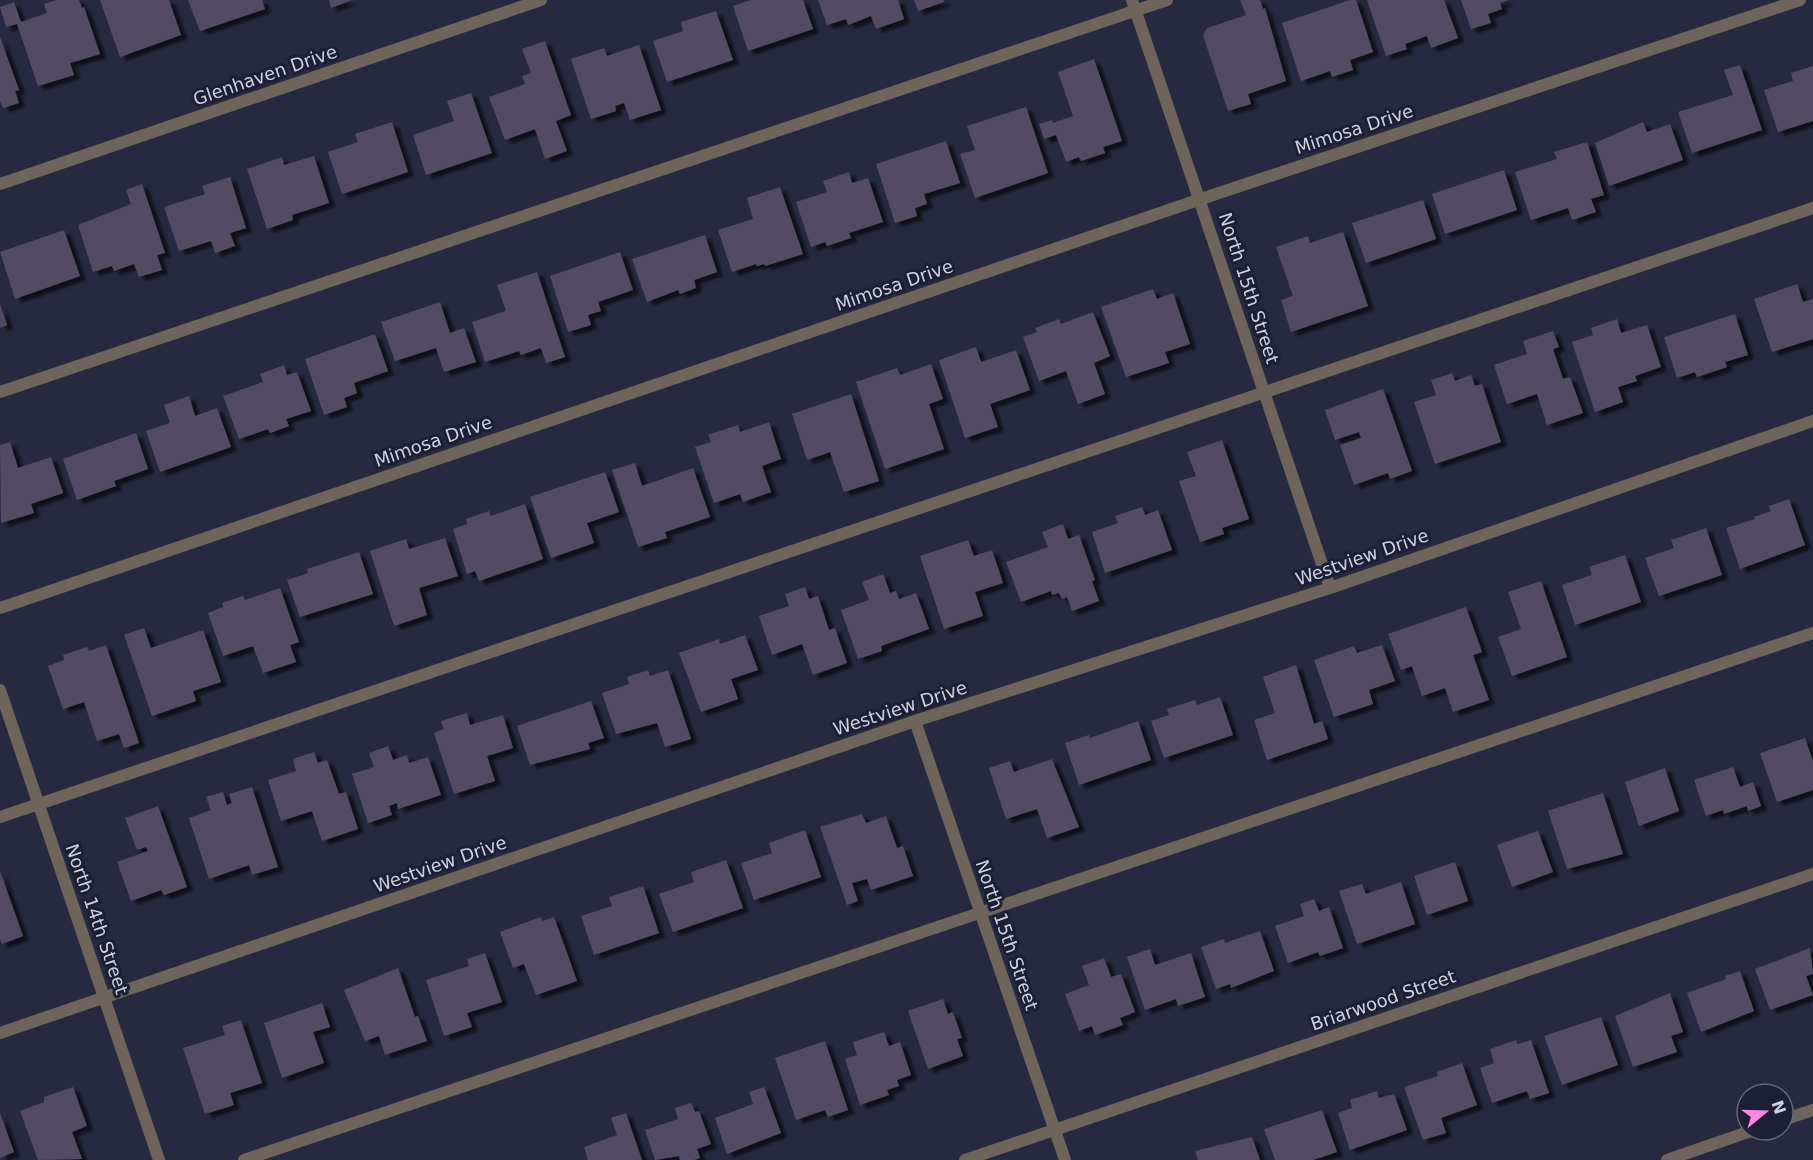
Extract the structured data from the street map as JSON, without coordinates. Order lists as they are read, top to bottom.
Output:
{
  "streets": {
    "street": [
      "Glenhaven Drive",
      "Mimosa Drive",
      "North 15th Street",
      "Westview Drive",
      "North 14th Street",
      "Briarwood Street"
    ]
  },
  "crossings": [
    ["Mimosa Drive", "North 15th Street"],
    ["North 15th Street", "Westview Drive"],
    ["North 15th Street", "Briarwood Street"],
    ["Westview Drive", "North 14th Street"]
  ],
  "north": "right"
}
